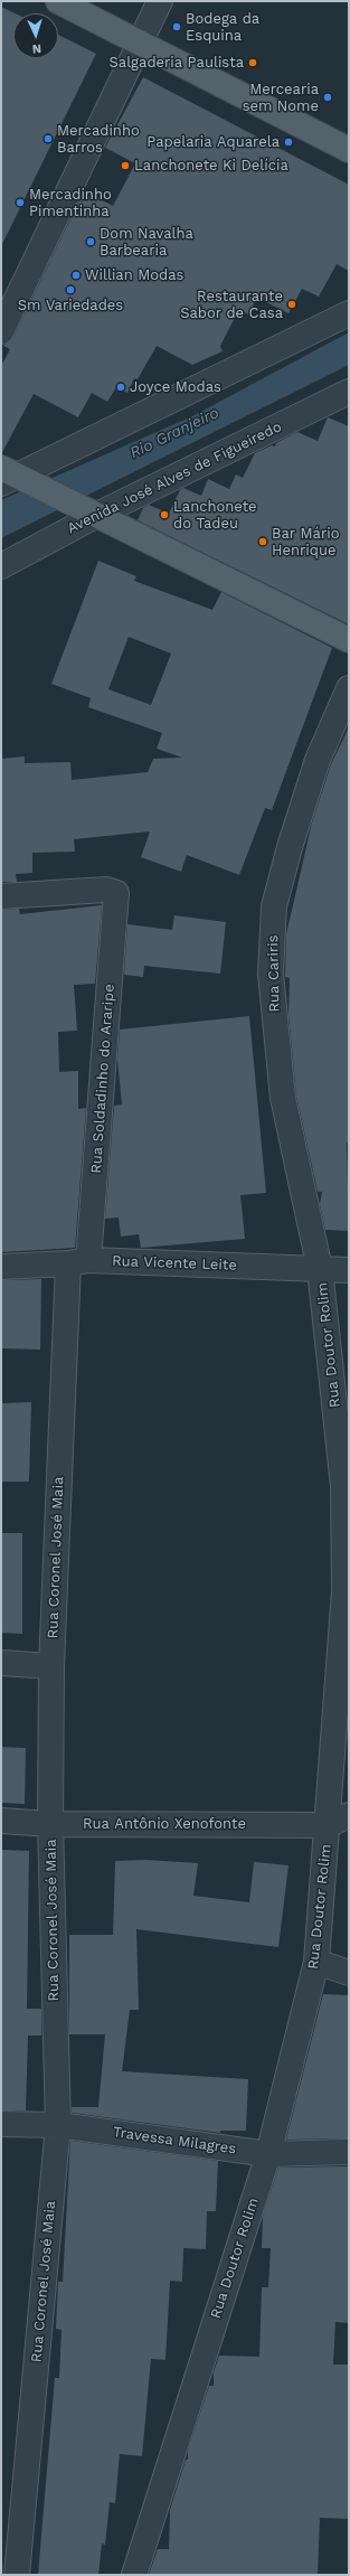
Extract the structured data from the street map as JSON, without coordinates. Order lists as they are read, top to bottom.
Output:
{
  "streets": {
    "street": [
      "Avenida José Alves de Figueiredo",
      "Rua Cariris",
      "Rua Soldadinho do Araripe",
      "Rua Vicente Leite",
      "Rua Doutor Rolim",
      "Rua Coronel José Maia",
      "Rua Antônio Xenofonte",
      "Travessa Milagres"
    ]
  },
  "crossings": [
    ["Rua Cariris", "Rua Vicente Leite"],
    ["Rua Cariris", "Rua Doutor Rolim"],
    ["Rua Soldadinho do Araripe", "Rua Vicente Leite"],
    ["Rua Soldadinho do Araripe", "Rua Coronel José Maia"],
    ["Rua Vicente Leite", "Rua Doutor Rolim"],
    ["Rua Vicente Leite", "Rua Coronel José Maia"],
    ["Rua Doutor Rolim", "Rua Antônio Xenofonte"],
    ["Rua Doutor Rolim", "Travessa Milagres"],
    ["Rua Coronel José Maia", "Rua Antônio Xenofonte"],
    ["Rua Coronel José Maia", "Travessa Milagres"]
  ],
  "water": ["Rio Granjeiro"],
  "places": [
    "Bodega da Esquina",
    "Salgaderia Paulista",
    "Mercearia sem Nome",
    "Mercadinho Barros",
    "Papelaria Aquarela",
    "Lanchonete Ki Delícia",
    "Mercadinho Pimentinha",
    "Dom Navalha Barbearia",
    "Willian Modas",
    "Sm Variedades",
    "Restaurante Sabor de Casa",
    "Joyce Modas",
    "Lanchonete do Tadeu",
    "Bar Mário Henrique"
  ],
  "north": "bottom"
}
